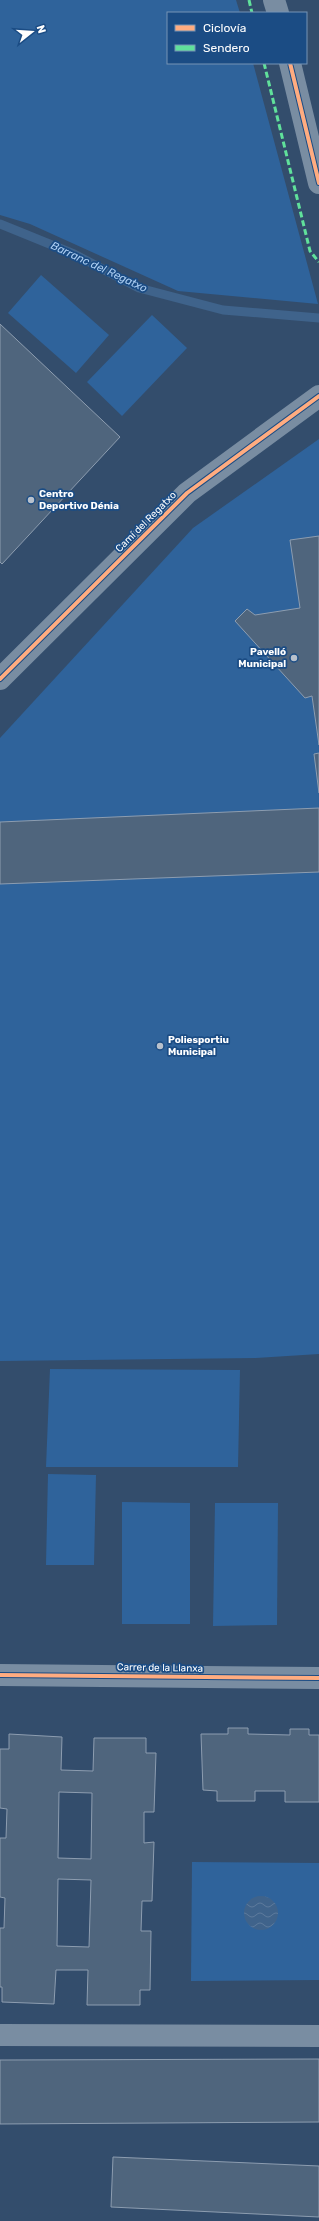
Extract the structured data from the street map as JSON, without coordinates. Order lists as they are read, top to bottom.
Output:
{
  "streets": {
    "street": ["Camí del Regatxo", "Carrer de la Llanxa"]
  },
  "water": ["Barranc del Regatxo"],
  "places": ["Centro Deportivo Dénia", "Pavelló Municipal", "Poliesportiu Municipal"],
  "legend": ["Ciclovía", "Sendero"],
  "north": "right"
}
